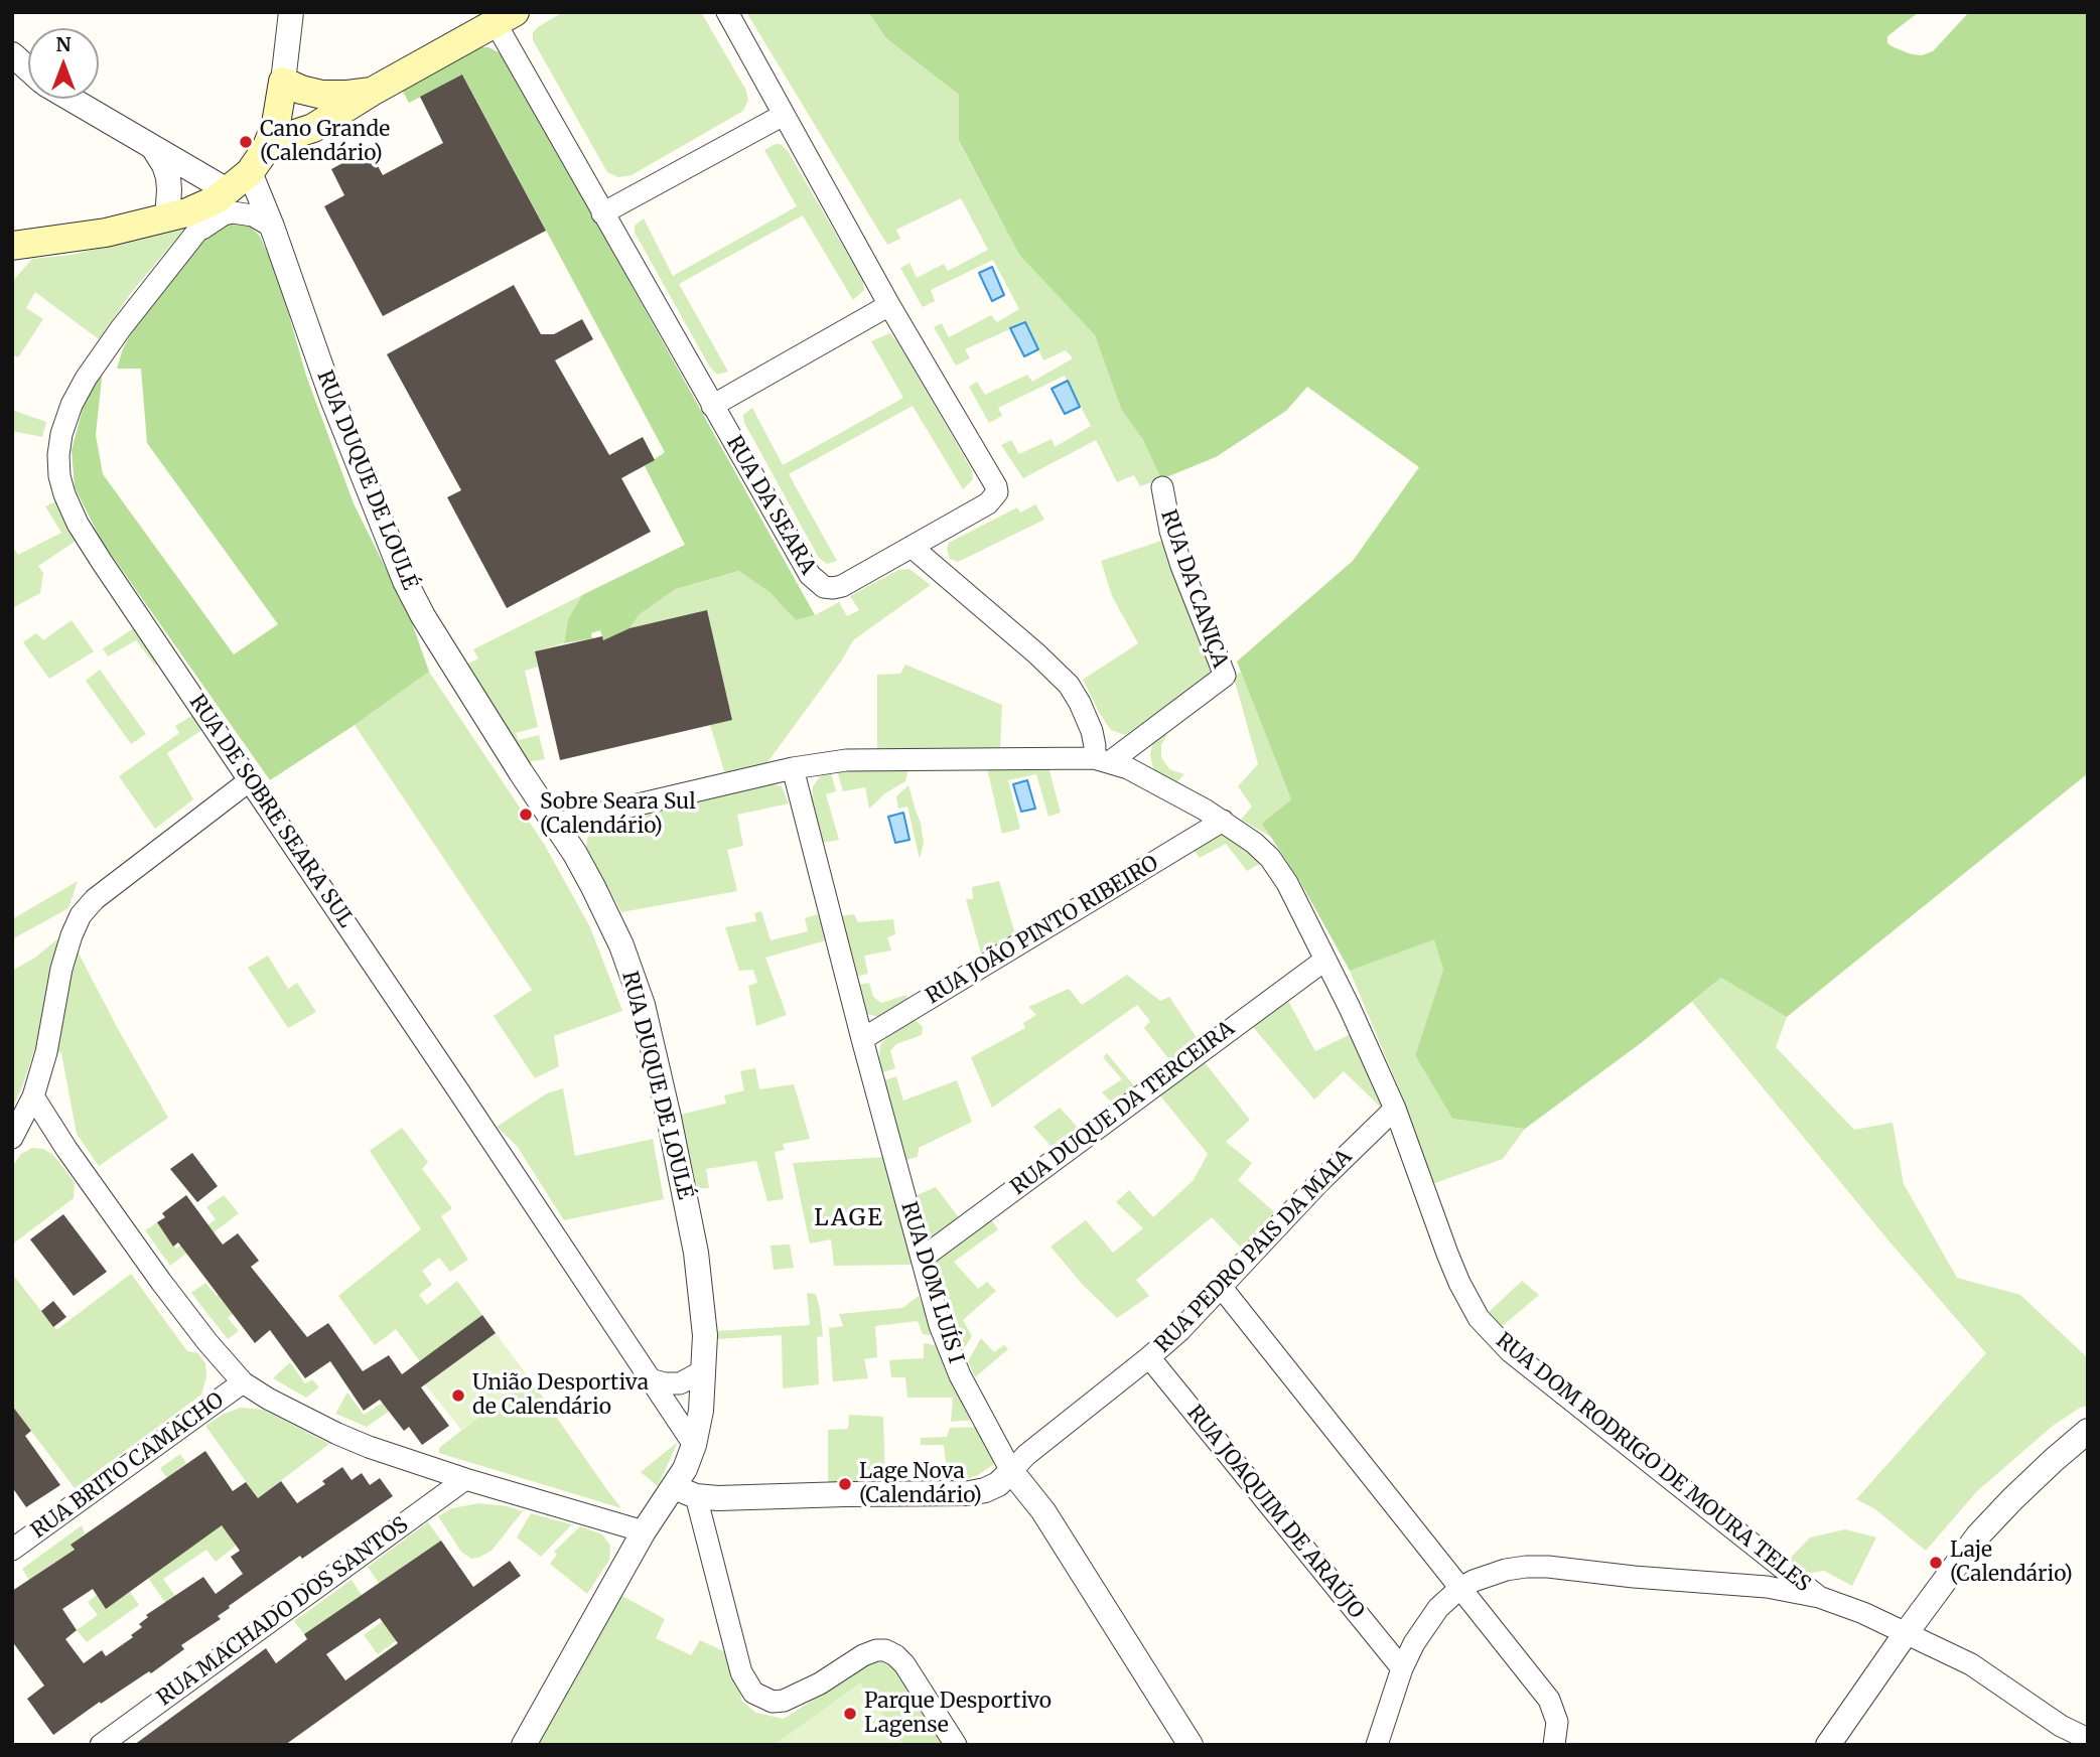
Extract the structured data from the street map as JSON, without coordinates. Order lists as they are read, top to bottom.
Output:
{
  "streets": {
    "street": [
      "RUA DUQUE DE LOULÉ",
      "RUA DA SEARA",
      "RUA DA CANIÇA",
      "RUA DE SOBRE SEARA SUL",
      "RUA JOÃO PINTO RIBEIRO",
      "RUA DUQUE DA TERCEIRA",
      "RUA PEDRO PAIS DA MAIA",
      "RUA DOM LUÍS I",
      "RUA DOM RODRIGO DE MOURA TELES",
      "RUA BRITO CAMACHO",
      "RUA JOAQUIM DE ARAÚJO",
      "RUA MACHADO DOS SANTOS"
    ]
  },
  "crossings": [
    ["RUA DUQUE DE LOULÉ", "RUA DE SOBRE SEARA SUL"],
    ["RUA DUQUE DE LOULÉ", "RUA DOM RODRIGO DE MOURA TELES"],
    ["RUA DA CANIÇA", "RUA DOM RODRIGO DE MOURA TELES"],
    ["RUA JOÃO PINTO RIBEIRO", "RUA DOM LUÍS I"],
    ["RUA JOÃO PINTO RIBEIRO", "RUA DOM RODRIGO DE MOURA TELES"],
    ["RUA DUQUE DA TERCEIRA", "RUA DOM LUÍS I"],
    ["RUA DUQUE DA TERCEIRA", "RUA DOM RODRIGO DE MOURA TELES"],
    ["RUA PEDRO PAIS DA MAIA", "RUA DOM LUÍS I"],
    ["RUA PEDRO PAIS DA MAIA", "RUA DOM RODRIGO DE MOURA TELES"],
    ["RUA PEDRO PAIS DA MAIA", "RUA JOAQUIM DE ARAÚJO"],
    ["RUA DOM LUÍS I", "RUA DOM RODRIGO DE MOURA TELES"]
  ],
  "districts": ["LAGE"],
  "places": [
    "Cano Grande (Calendário)",
    "Sobre Seara Sul (Calendário)",
    "União Desportiva de Calendário",
    "Lage Nova (Calendário)",
    "Laje (Calendário)",
    "Parque Desportivo Lagense"
  ],
  "north": "top"
}
